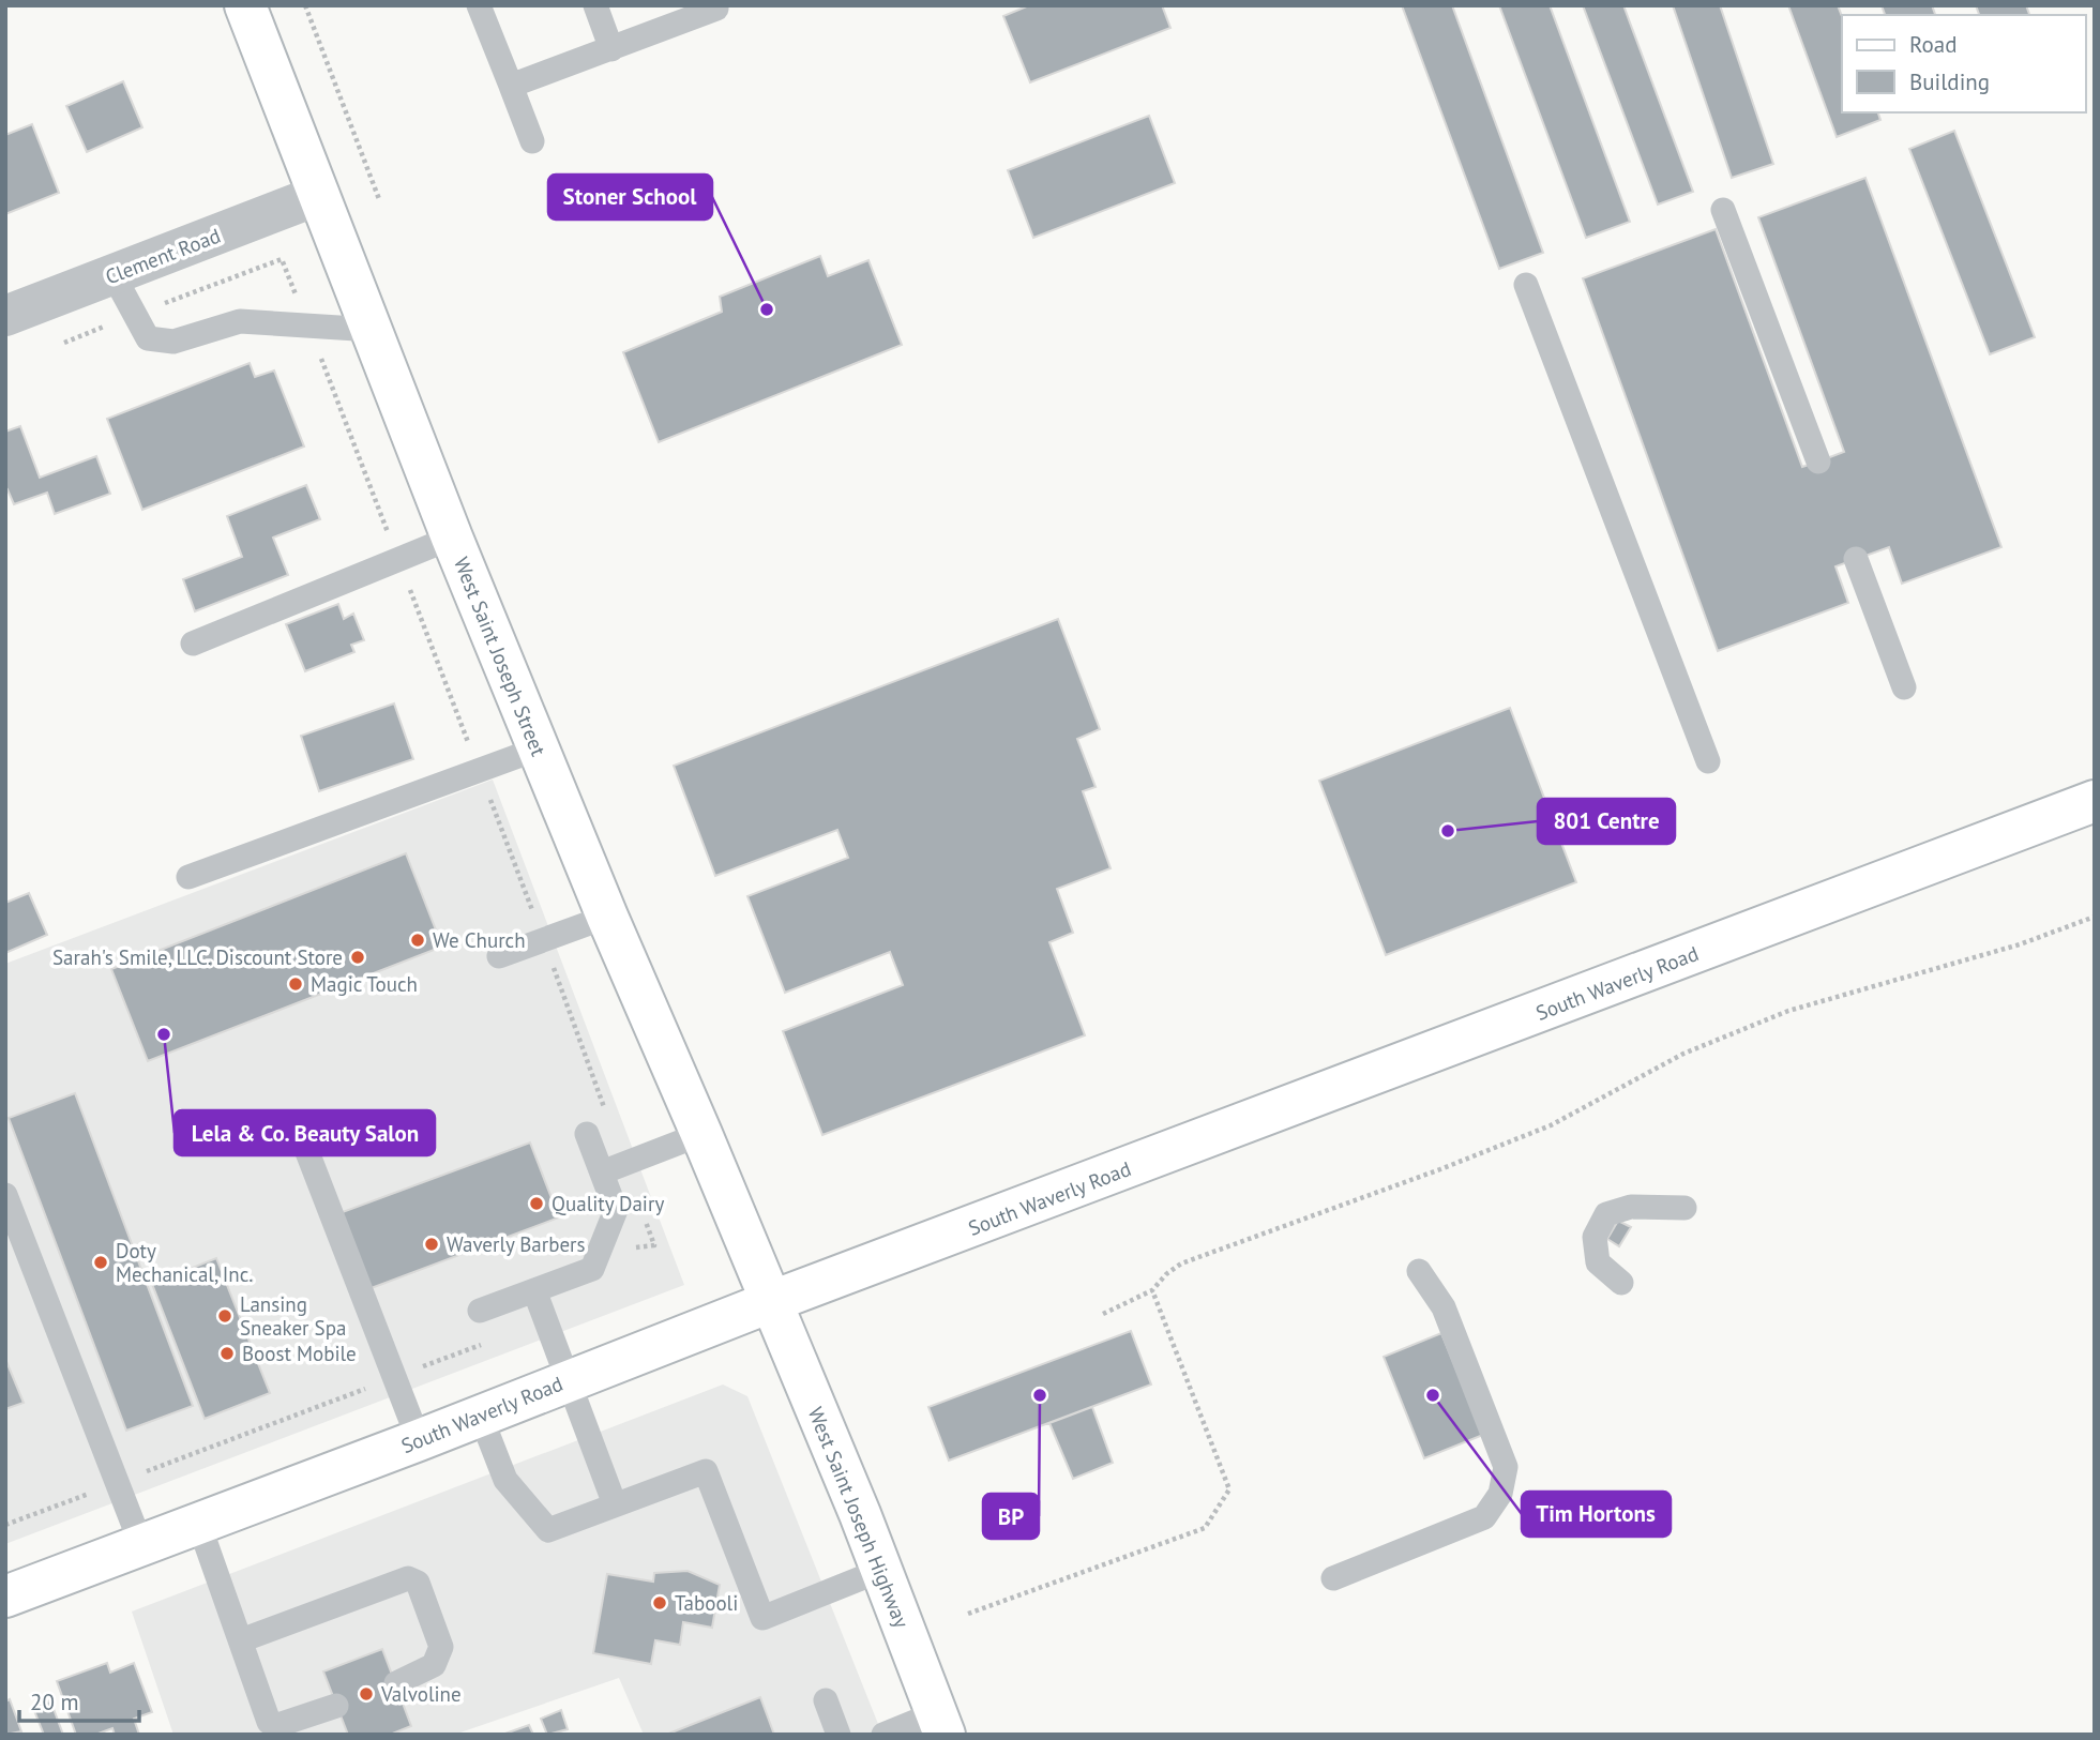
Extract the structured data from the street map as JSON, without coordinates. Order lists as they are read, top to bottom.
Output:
{
  "streets": {
    "main road": ["West Saint Joseph Street", "South Waverly Road", "West Saint Joseph Highway"],
    "street": ["Clement Road"]
  },
  "crossings": [
    ["Clement Road", "West Saint Joseph Street"],
    ["West Saint Joseph Street", "South Waverly Road"],
    ["West Saint Joseph Street", "West Saint Joseph Highway"],
    ["South Waverly Road", "West Saint Joseph Highway"]
  ],
  "places": [
    "Stoner School",
    "801 Centre",
    "We Church",
    "Sarah's Smile, LLC. Discount Store",
    "Magic Touch",
    "Lela & Co. Beauty Salon",
    "Quality Dairy",
    "Waverly Barbers",
    "Doty Mechanical, Inc.",
    "Lansing Sneaker Spa",
    "Boost Mobile",
    "BP",
    "Tim Hortons",
    "Tabooli",
    "Valvoline"
  ],
  "legend": ["Road", "Building"],
  "scale_bar": "20 m"
}
